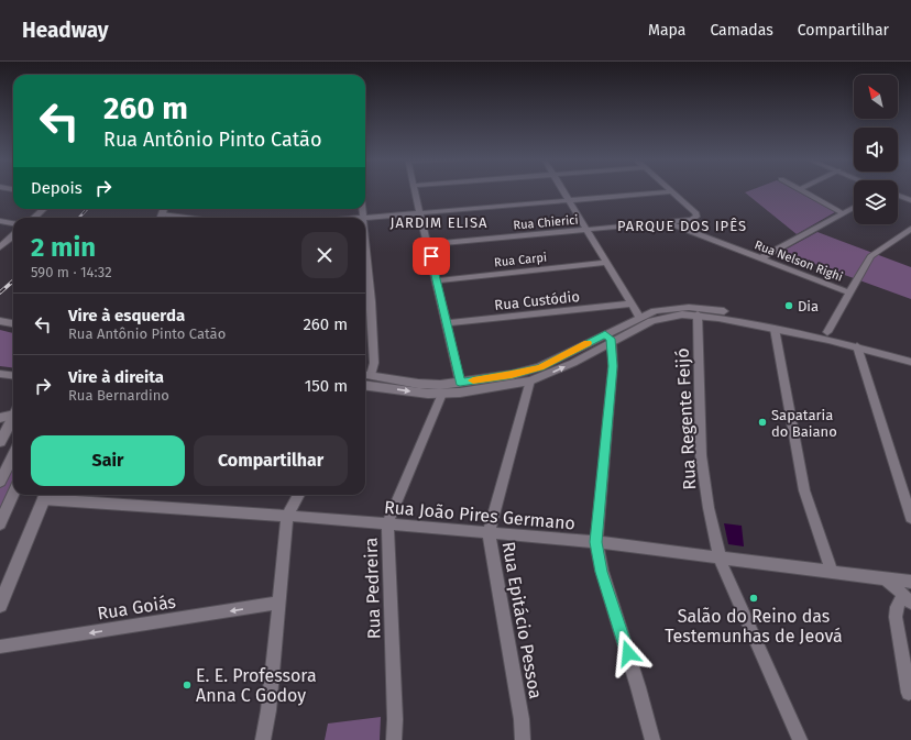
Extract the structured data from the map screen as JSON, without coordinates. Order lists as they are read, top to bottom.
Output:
{
  "streets": {
    "street": [
      "Rua Chierici",
      "Rua Carpi",
      "Rua Nelson Righi",
      "Rua Custódio",
      "Rua Regente Feijó",
      "Rua João Pires Germano",
      "Rua Pedreira",
      "Rua Goiás",
      "Rua Epitácio Pessoa"
    ]
  },
  "crossings": [
    ["Rua Chierici", "Rua Nelson Righi"],
    ["Rua Regente Feijó", "Rua João Pires Germano"],
    ["Rua João Pires Germano", "Rua Pedreira"],
    ["Rua João Pires Germano", "Rua Epitácio Pessoa"]
  ],
  "one_way": ["Rua Goiás"],
  "districts": ["JARDIM ELISA", "PARQUE DOS IPÊS"],
  "places": [
    "Dia",
    "Sapataria do Baiano",
    "Salão do Reino das Testemunhas de Jeová",
    "E. E. Professora Anna C Godoy"
  ],
  "north": "top left",
  "page": {
    "header": "Headway",
    "nav": ["Mapa", "Camadas", "Compartilhar"],
    "turn": ["260 m", "Rua Antônio Pinto Catão"],
    "then": "Depois",
    "heading": ["2 min", "590 m · 14:32"],
    "list": [
      {
        "name": "Vire à esquerda",
        "note": "Rua Antônio Pinto Catão",
        "value": "260 m"
      },
      {
        "name": "Vire à direita",
        "note": "Rua Bernardino",
        "value": "150 m"
      }
    ],
    "buttons": ["Sair", "Compartilhar"]
  }
}
